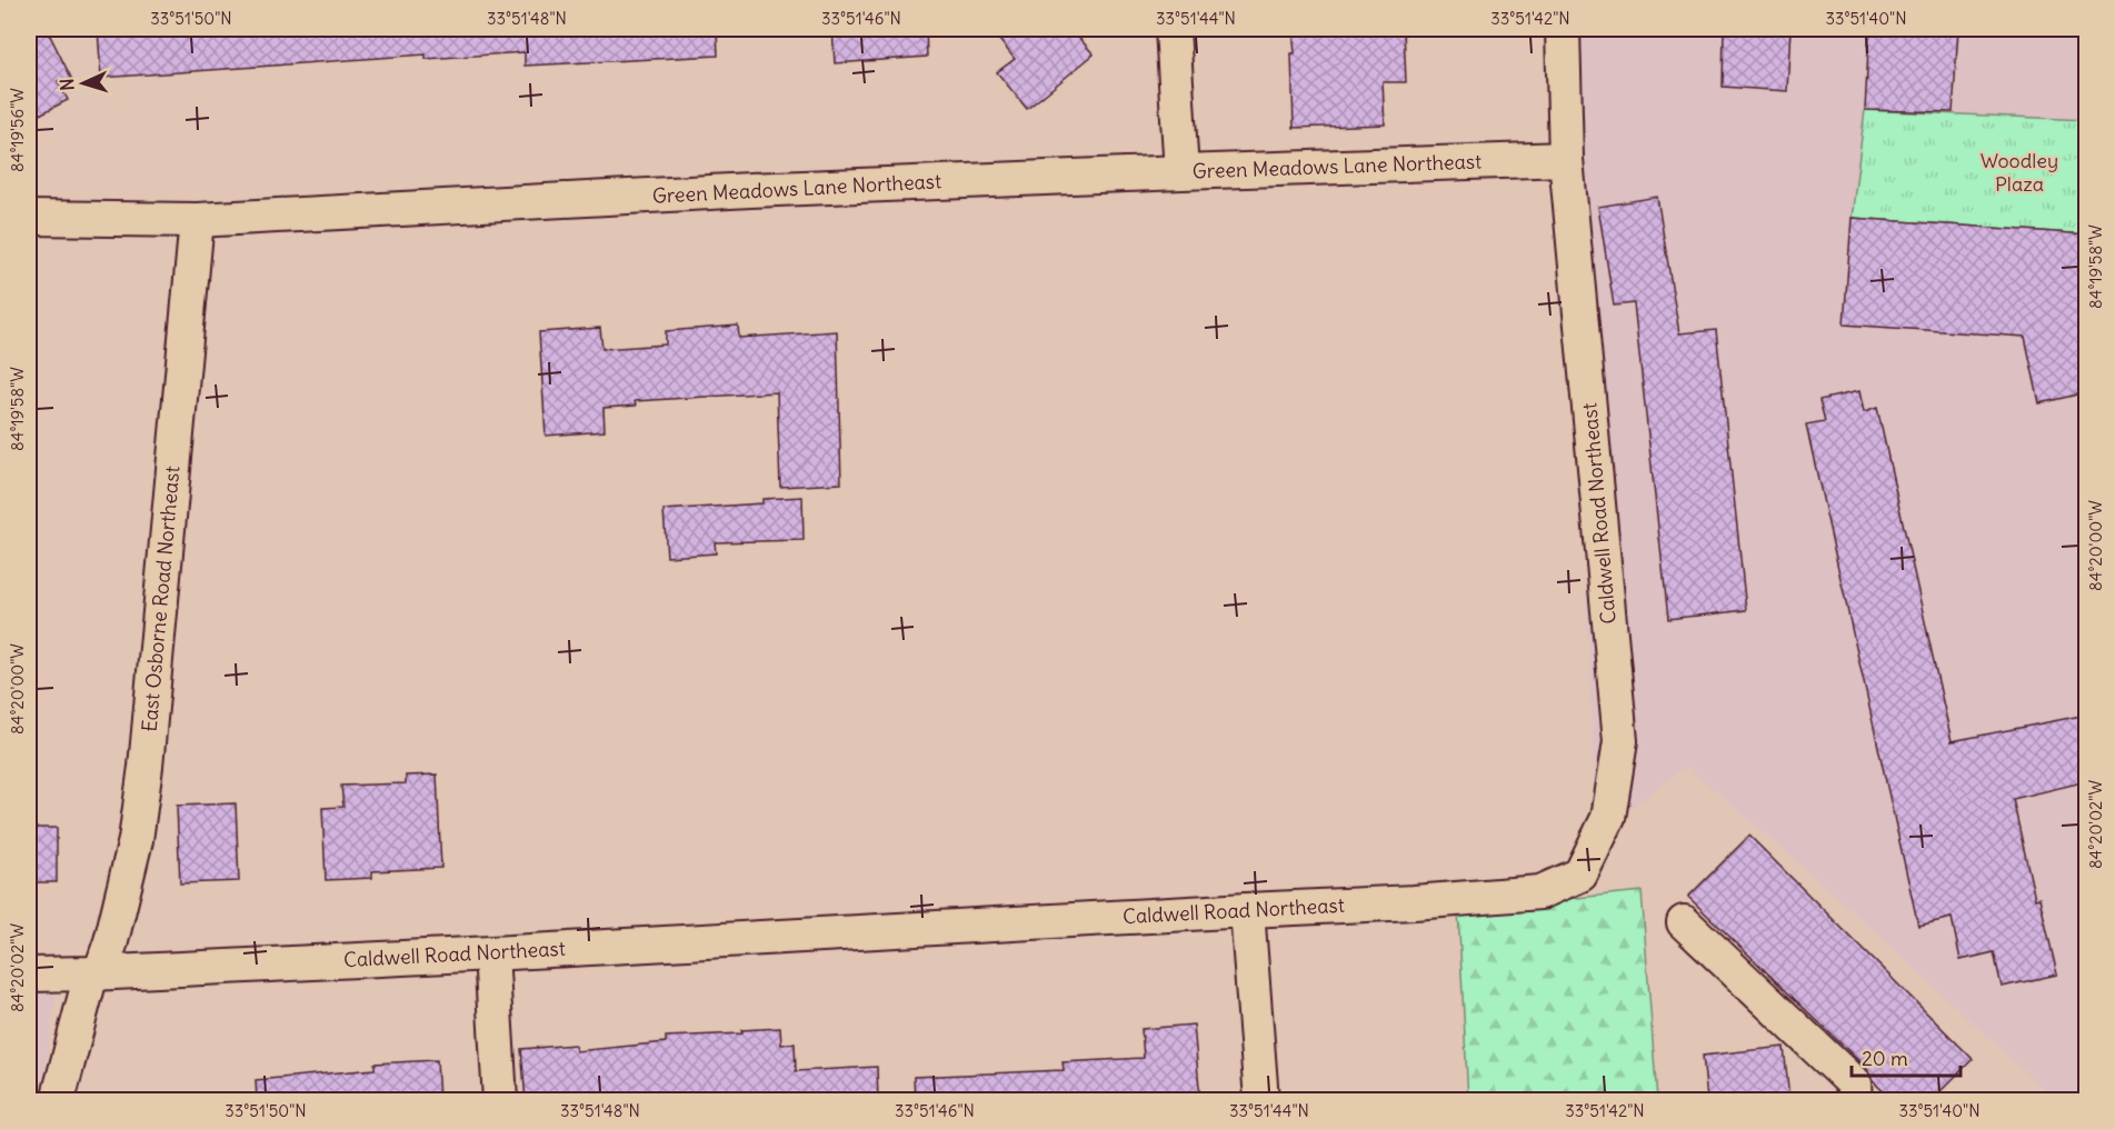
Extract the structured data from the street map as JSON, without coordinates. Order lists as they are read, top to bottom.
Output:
{
  "streets": {
    "street": ["Green Meadows Lane Northeast", "Caldwell Road Northeast", "East Osborne Road Northeast"]
  },
  "crossings": [
    ["Green Meadows Lane Northeast", "Caldwell Road Northeast"],
    ["Green Meadows Lane Northeast", "East Osborne Road Northeast"],
    ["Caldwell Road Northeast", "East Osborne Road Northeast"]
  ],
  "parks": ["Woodley Plaza"],
  "scale_bar": "20 m",
  "north": "left",
  "coordinates": [
    "33°51'50\"N",
    "33°51'48\"N",
    "33°51'46\"N",
    "33°51'44\"N",
    "33°51'42\"N",
    "33°51'40\"N",
    "84°19'56\"W",
    "84°19'58\"W",
    "84°20'00\"W",
    "84°20'02\"W"
  ]
}
